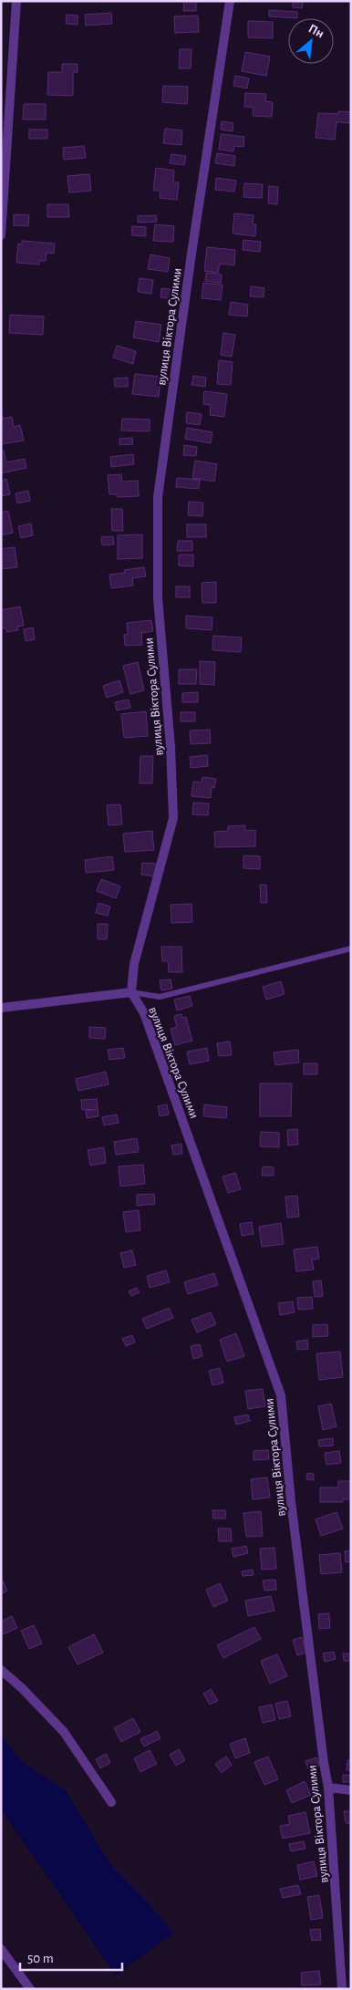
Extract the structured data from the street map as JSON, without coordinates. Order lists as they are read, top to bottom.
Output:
{
  "streets": {
    "street": ["вулиця Віктора Сулими"]
  },
  "scale_bar": "50 m",
  "north": "top right"
}
